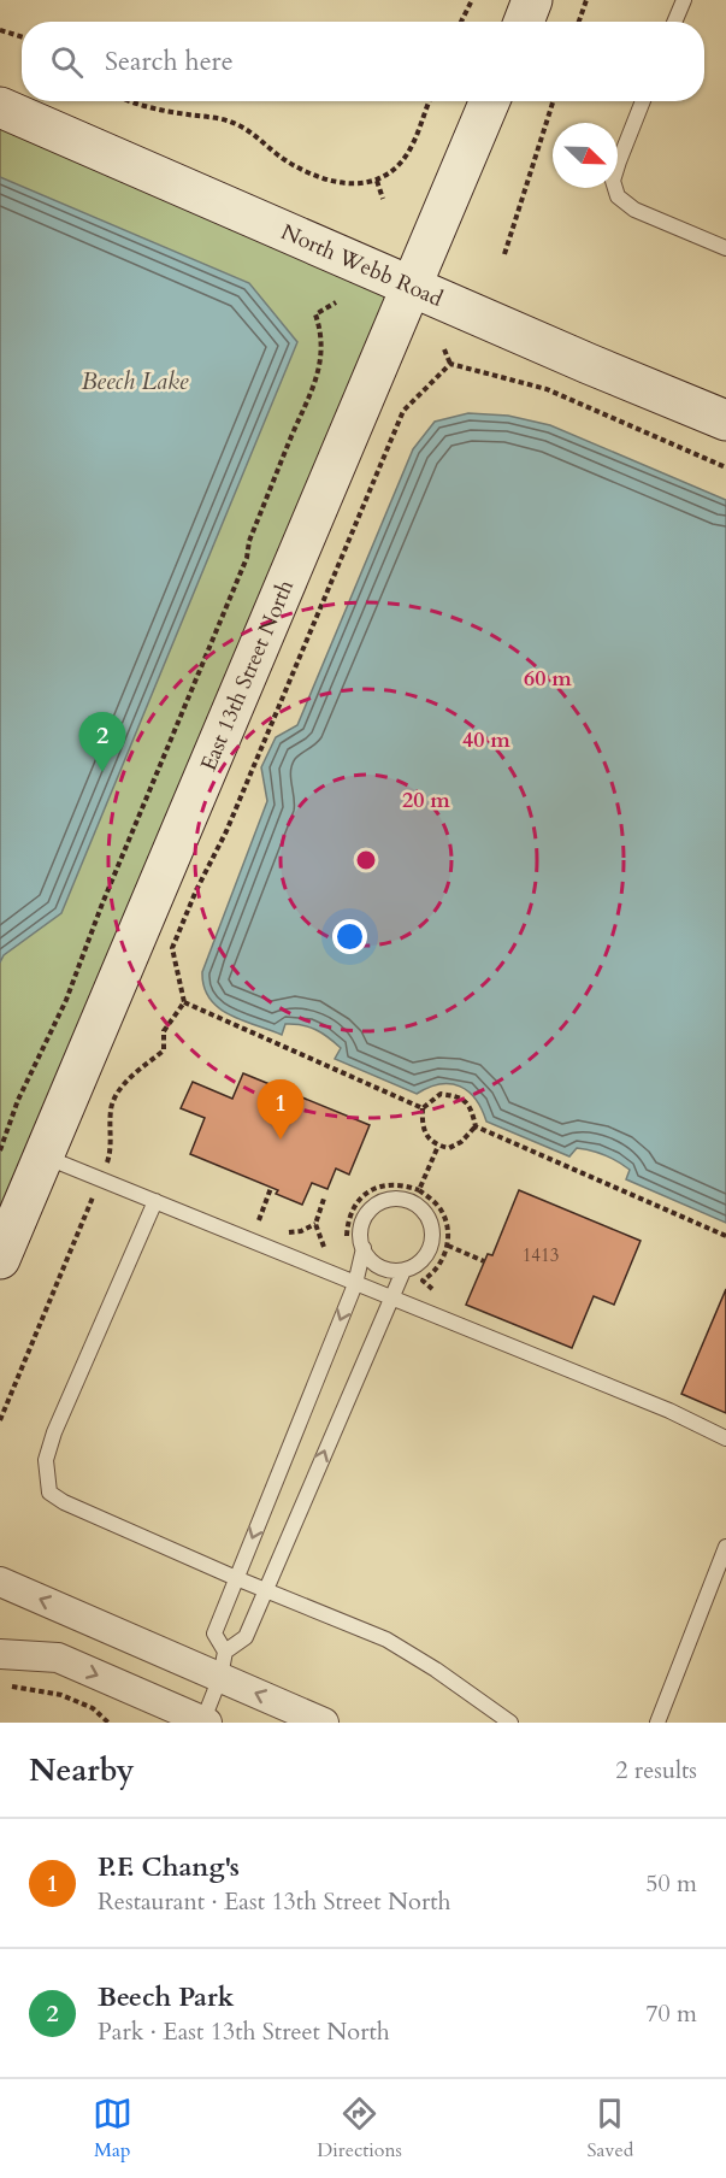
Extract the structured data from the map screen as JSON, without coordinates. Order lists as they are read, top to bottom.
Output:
{
  "streets": {
    "main road": ["North Webb Road", "East 13th Street North"]
  },
  "crossings": [
    ["North Webb Road", "East 13th Street North"]
  ],
  "water": ["Beech Lake"],
  "house_numbers": ["1413"],
  "north": "bottom right",
  "page": {
    "search": "Search here",
    "pins": ["2", "1"],
    "heading": ["Nearby", "2 results"],
    "list": [
      {
        "mark": "1",
        "name": "P.F. Chang's",
        "note": "Restaurant · East 13th Street North",
        "value": "50 m"
      },
      {
        "mark": "2",
        "name": "Beech Park",
        "note": "Park · East 13th Street North",
        "value": "70 m"
      }
    ],
    "nav": ["Map", "Directions", "Saved"]
  },
  "rings": ["60 m", "40 m", "20 m"]
}
